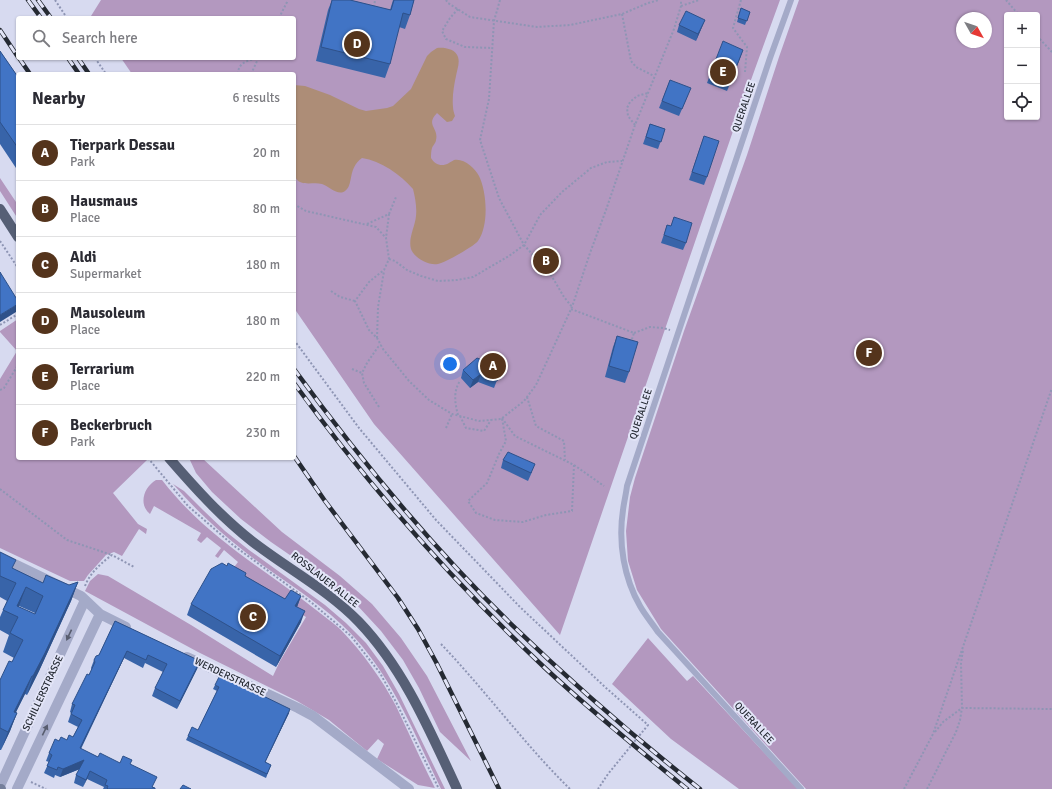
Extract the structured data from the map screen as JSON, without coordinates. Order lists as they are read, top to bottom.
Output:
{
  "streets": {
    "main road": ["ROSSLAUER ALLEE"],
    "street": ["WERDERSTRASSE", "SCHILLERSTRASSE"],
    "lane": ["QUERALLEE"]
  },
  "north": "bottom right",
  "page": {
    "map_buttons": ["+", "−"],
    "search": "Search here",
    "pins": [
      "D",
      "E",
      "B",
      "F",
      "A",
      "C"
    ],
    "heading": ["Nearby", "6 results"],
    "list": [
      {
        "mark": "A",
        "name": "Tierpark Dessau",
        "note": "Park",
        "value": "20 m"
      },
      {
        "mark": "B",
        "name": "Hausmaus",
        "note": "Place",
        "value": "80 m"
      },
      {
        "mark": "C",
        "name": "Aldi",
        "note": "Supermarket",
        "value": "180 m"
      },
      {
        "mark": "D",
        "name": "Mausoleum",
        "note": "Place",
        "value": "180 m"
      },
      {
        "mark": "E",
        "name": "Terrarium",
        "note": "Place",
        "value": "220 m"
      },
      {
        "mark": "F",
        "name": "Beckerbruch",
        "note": "Park",
        "value": "230 m"
      }
    ]
  }
}
